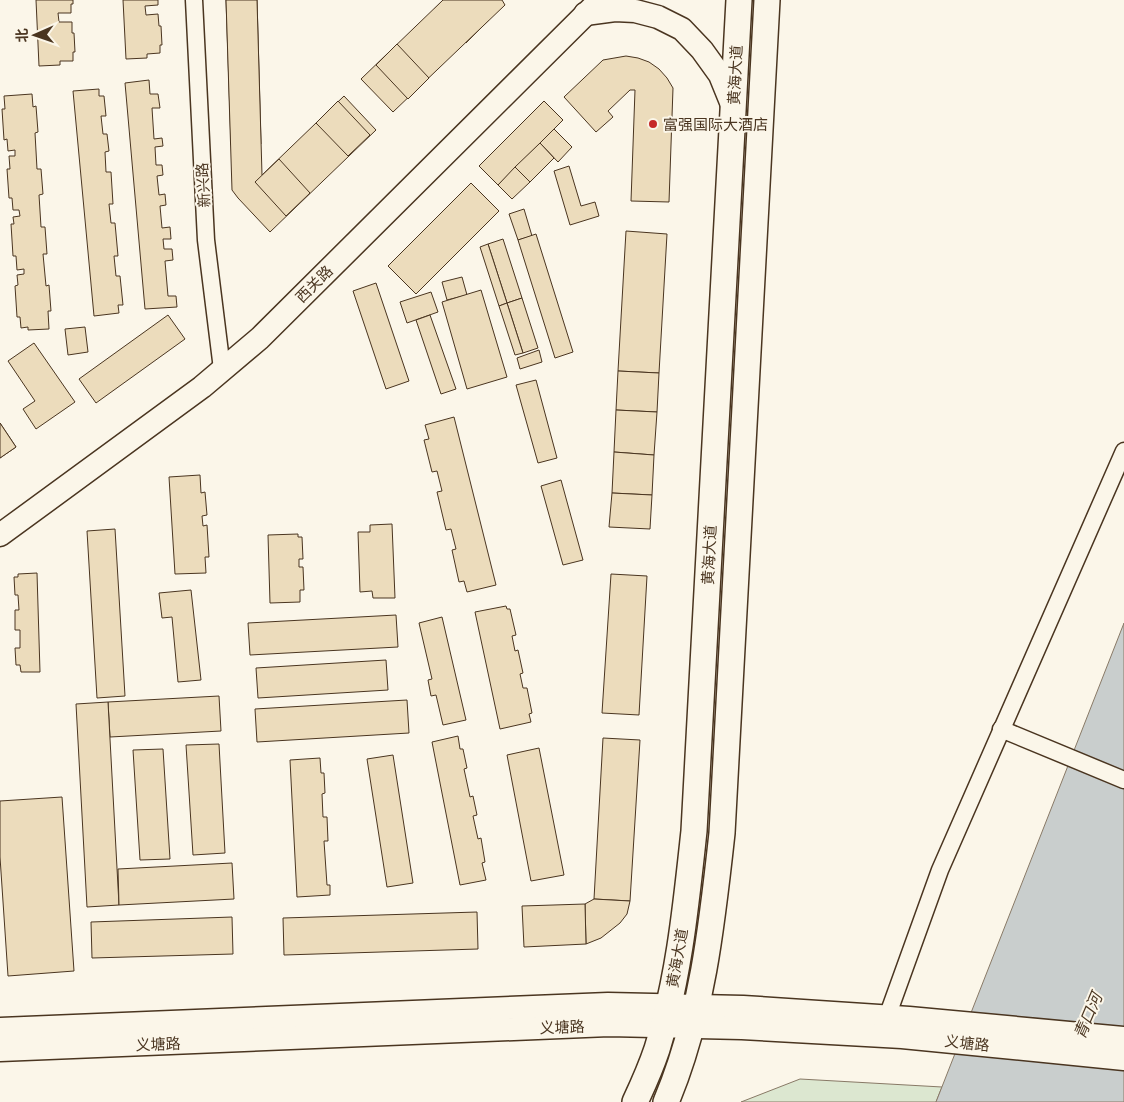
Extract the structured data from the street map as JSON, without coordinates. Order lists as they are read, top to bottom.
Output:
{
  "streets": {
    "main road": ["黄海大道", "西关路", "义塘路"],
    "street": ["新兴路"]
  },
  "crossings": [
    ["黄海大道", "义塘路"],
    ["新兴路", "西关路"]
  ],
  "water": ["青口河"],
  "places": ["富强国际大酒店"],
  "north": "left"
}
